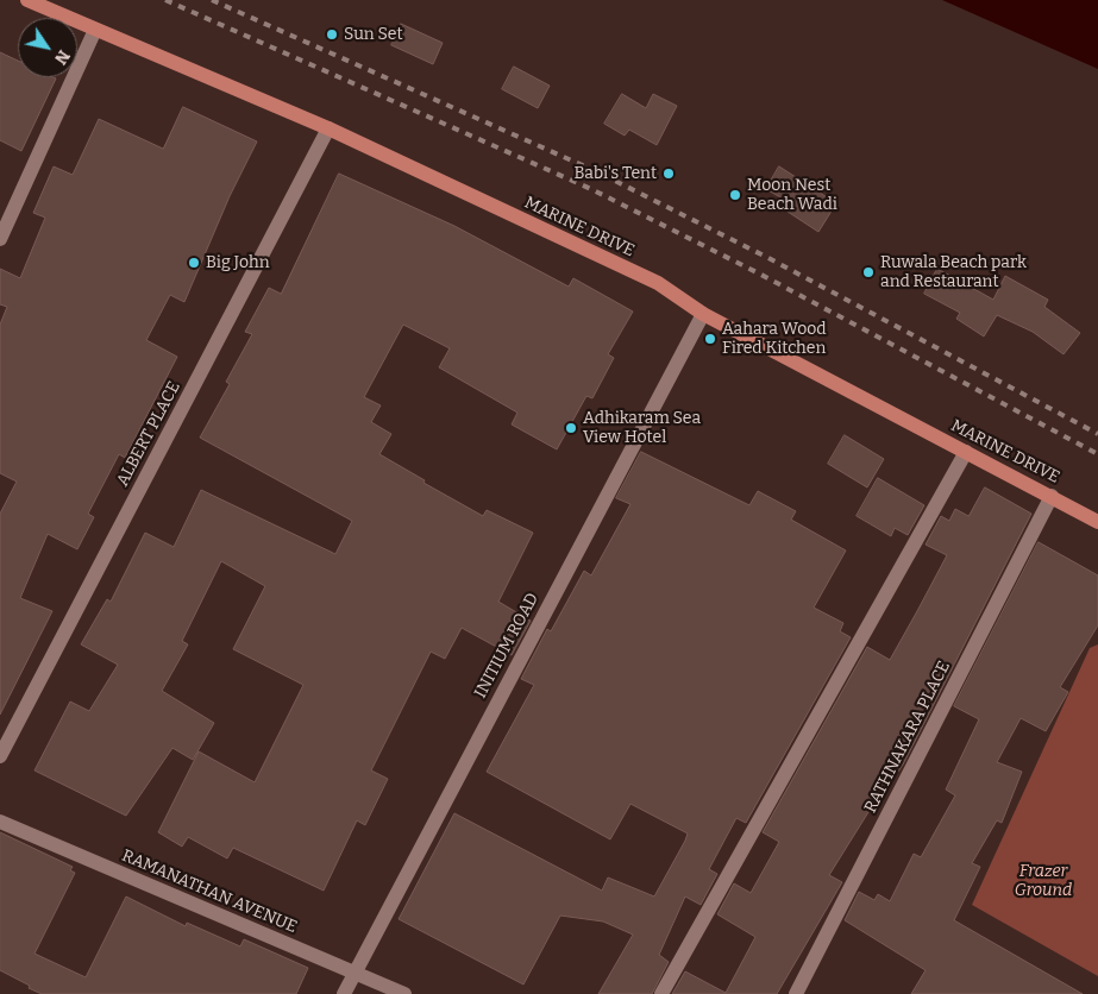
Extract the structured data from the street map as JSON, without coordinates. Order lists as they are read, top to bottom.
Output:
{
  "streets": {
    "main road": ["MARINE DRIVE"],
    "street": [
      "ALBERT PLACE",
      "INITIUM ROAD",
      "RATHNAKARA PLACE",
      "RAMANATHAN AVENUE"
    ]
  },
  "crossings": [
    ["MARINE DRIVE", "ALBERT PLACE"],
    ["MARINE DRIVE", "INITIUM ROAD"],
    ["MARINE DRIVE", "RATHNAKARA PLACE"],
    ["INITIUM ROAD", "RAMANATHAN AVENUE"]
  ],
  "parks": ["Frazer Ground"],
  "places": [
    "Sun Set",
    "Babi's Tent",
    "Moon Nest Beach Wadi",
    "Big John",
    "Ruwala Beach park and Restaurant",
    "Aahara Wood Fired Kitchen",
    "Adhikaram Sea View Hotel"
  ],
  "north": "bottom right"
}
